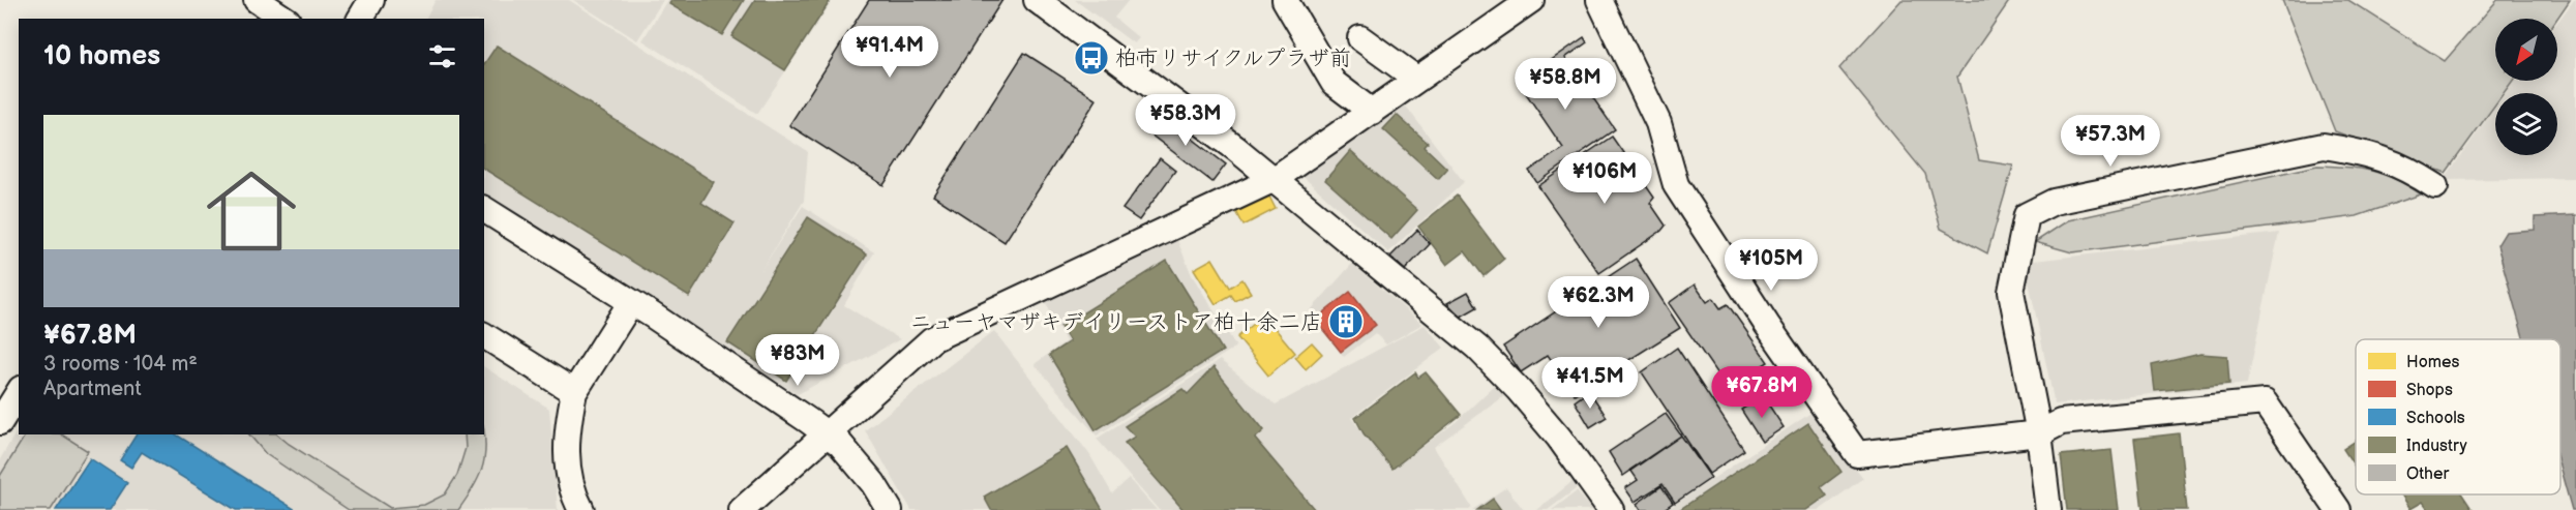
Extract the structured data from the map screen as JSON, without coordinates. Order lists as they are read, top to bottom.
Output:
{
  "places": {
    "bus stop": ["柏市リサイクルプラザ前"],
    "building": ["ニューヤマザキデイリーストア柏十余二店"]
  },
  "legend": [
    "Homes",
    "Shops",
    "Schools",
    "Industry",
    "Other"
  ],
  "north": "bottom left",
  "page": {
    "heading": "10 homes",
    "price": [
      "¥91.4M",
      "¥58.8M",
      "¥58.3M",
      "¥57.3M",
      "¥106M",
      "¥105M",
      "¥62.3M",
      "¥83M",
      "¥41.5M",
      "¥67.8M"
    ],
    "list": [
      {
        "name": "¥67.8M",
        "note": "3 rooms · 104 m² · Apartment"
      }
    ]
  }
}
